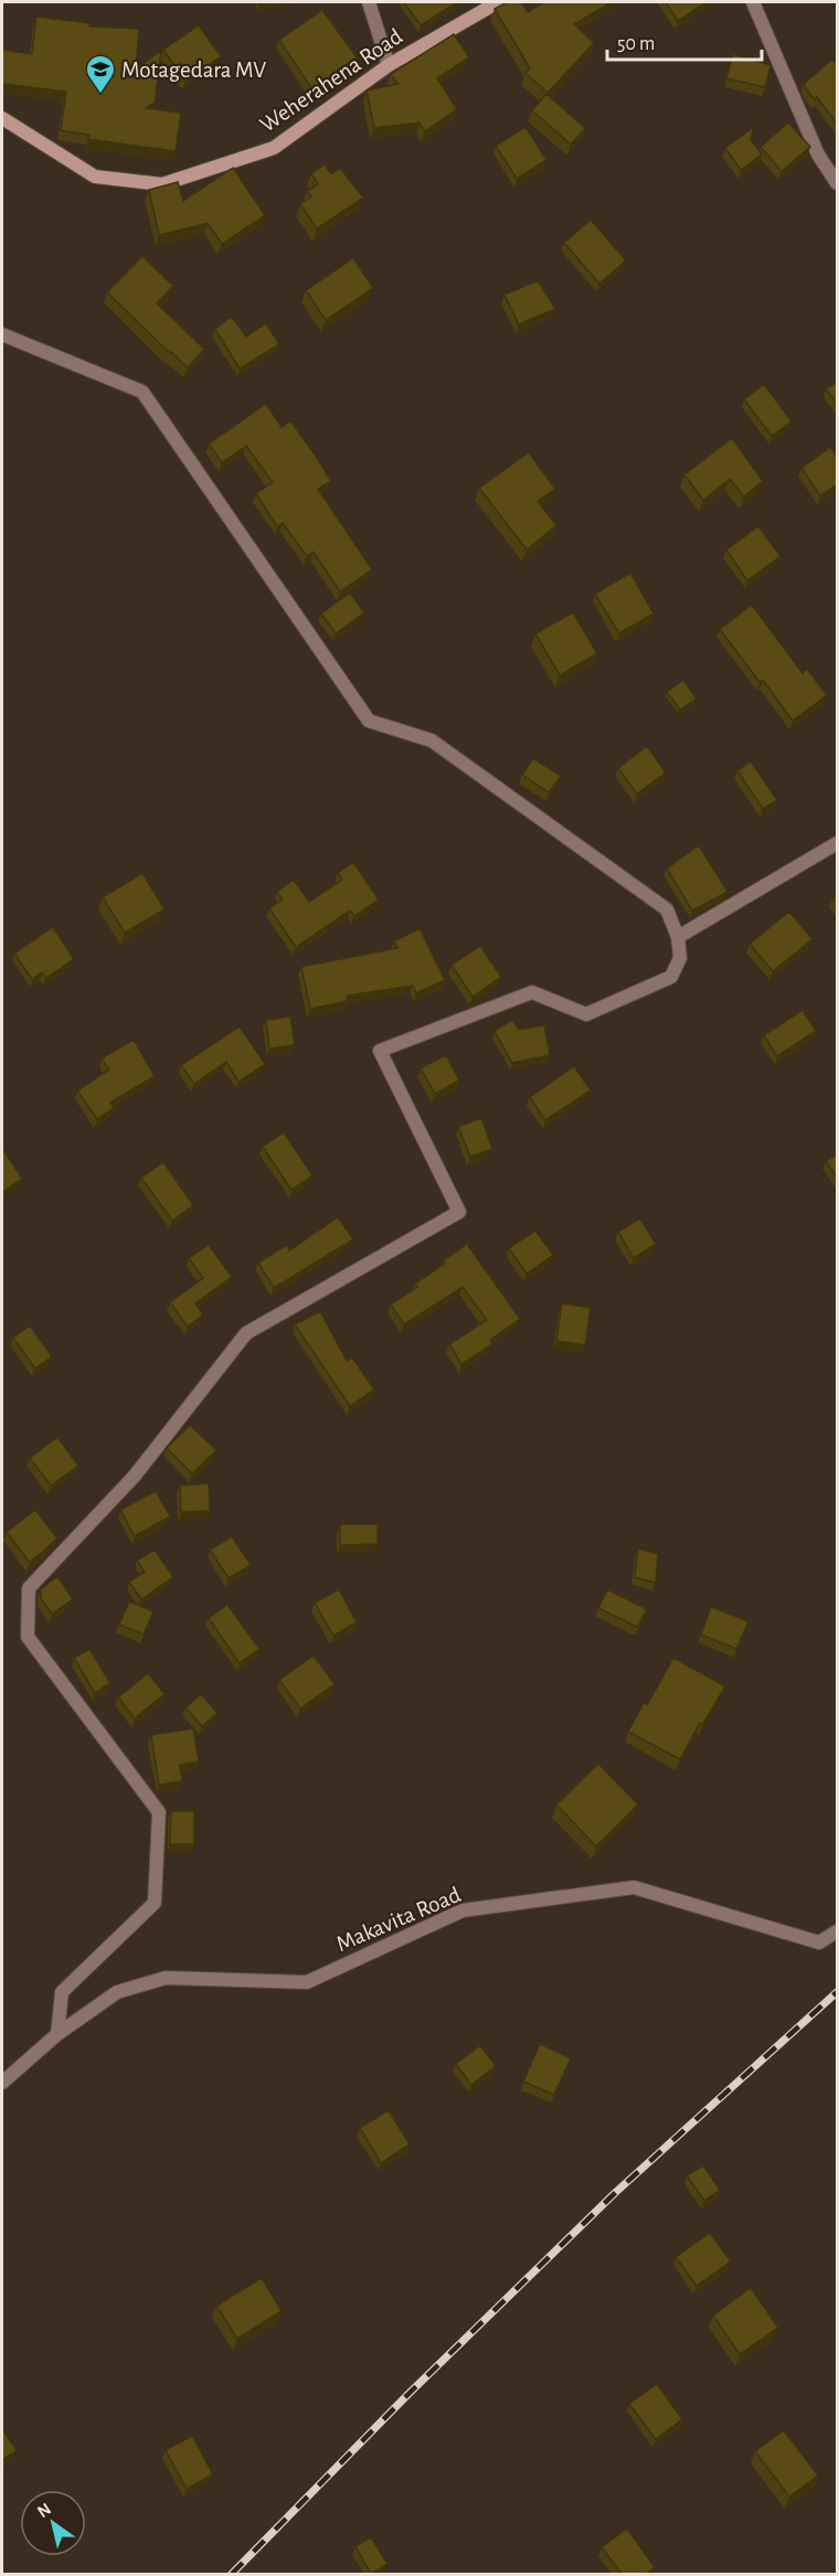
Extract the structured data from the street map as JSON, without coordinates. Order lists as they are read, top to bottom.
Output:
{
  "streets": {
    "main road": ["Weherahena Road"],
    "street": ["Makavita Road"]
  },
  "places": {
    "school or university": ["Motagedara MV"]
  },
  "scale_bar": "50 m",
  "north": "top left"
}
